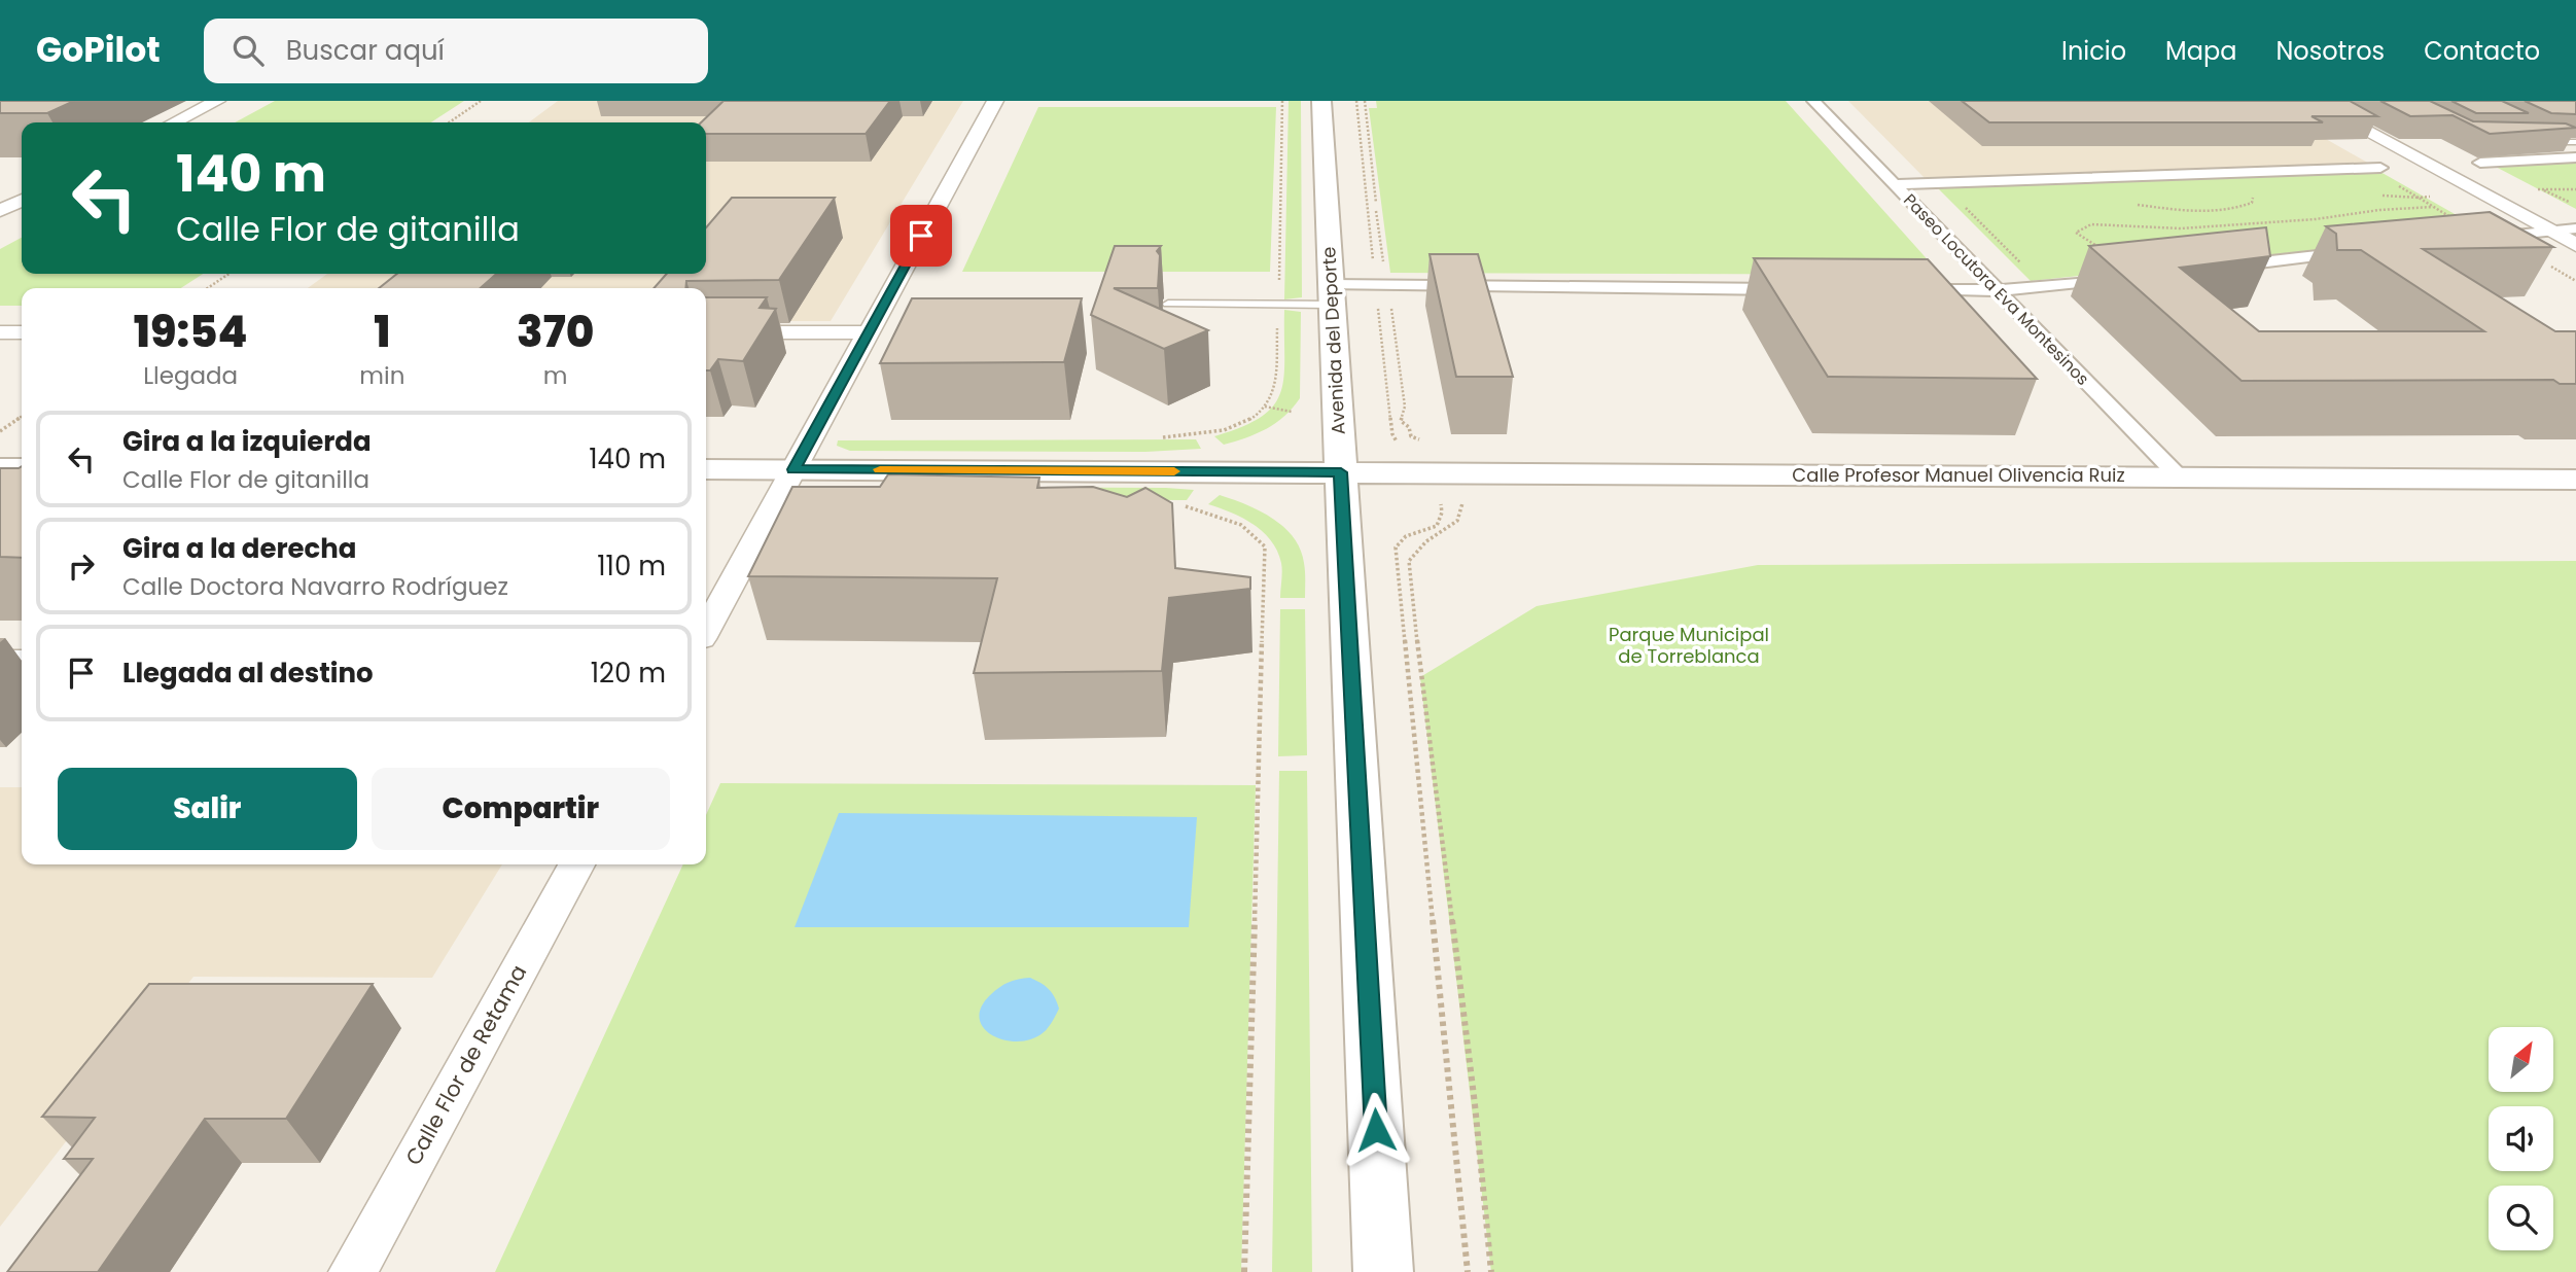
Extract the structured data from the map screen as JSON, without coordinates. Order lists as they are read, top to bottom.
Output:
{
  "streets": {
    "street": [
      "Paseo Locutora Eva Montesinos",
      "Avenida del Deporte",
      "Calle Profesor Manuel Olivencia Ruiz",
      "Calle Flor de Retama"
    ]
  },
  "crossings": [
    ["Paseo Locutora Eva Montesinos", "Calle Profesor Manuel Olivencia Ruiz"],
    ["Avenida del Deporte", "Calle Profesor Manuel Olivencia Ruiz"]
  ],
  "parks": ["Parque Municipal de Torreblanca"],
  "north": "top right",
  "page": {
    "header": "GoPilot",
    "search": "Buscar aquí",
    "nav": [
      "Inicio",
      "Mapa",
      "Nosotros",
      "Contacto"
    ],
    "turn": ["140 m", "Calle Flor de gitanilla"],
    "eta": [
      "19:54",
      "Llegada",
      "1",
      "min",
      "370",
      "m"
    ],
    "list": [
      {
        "name": "Gira a la izquierda",
        "note": "Calle Flor de gitanilla",
        "value": "140 m"
      },
      {
        "name": "Gira a la derecha",
        "note": "Calle Doctora Navarro Rodríguez",
        "value": "110 m"
      },
      {
        "name": "Llegada al destino",
        "value": "120 m"
      }
    ],
    "buttons": ["Salir", "Compartir"]
  }
}
